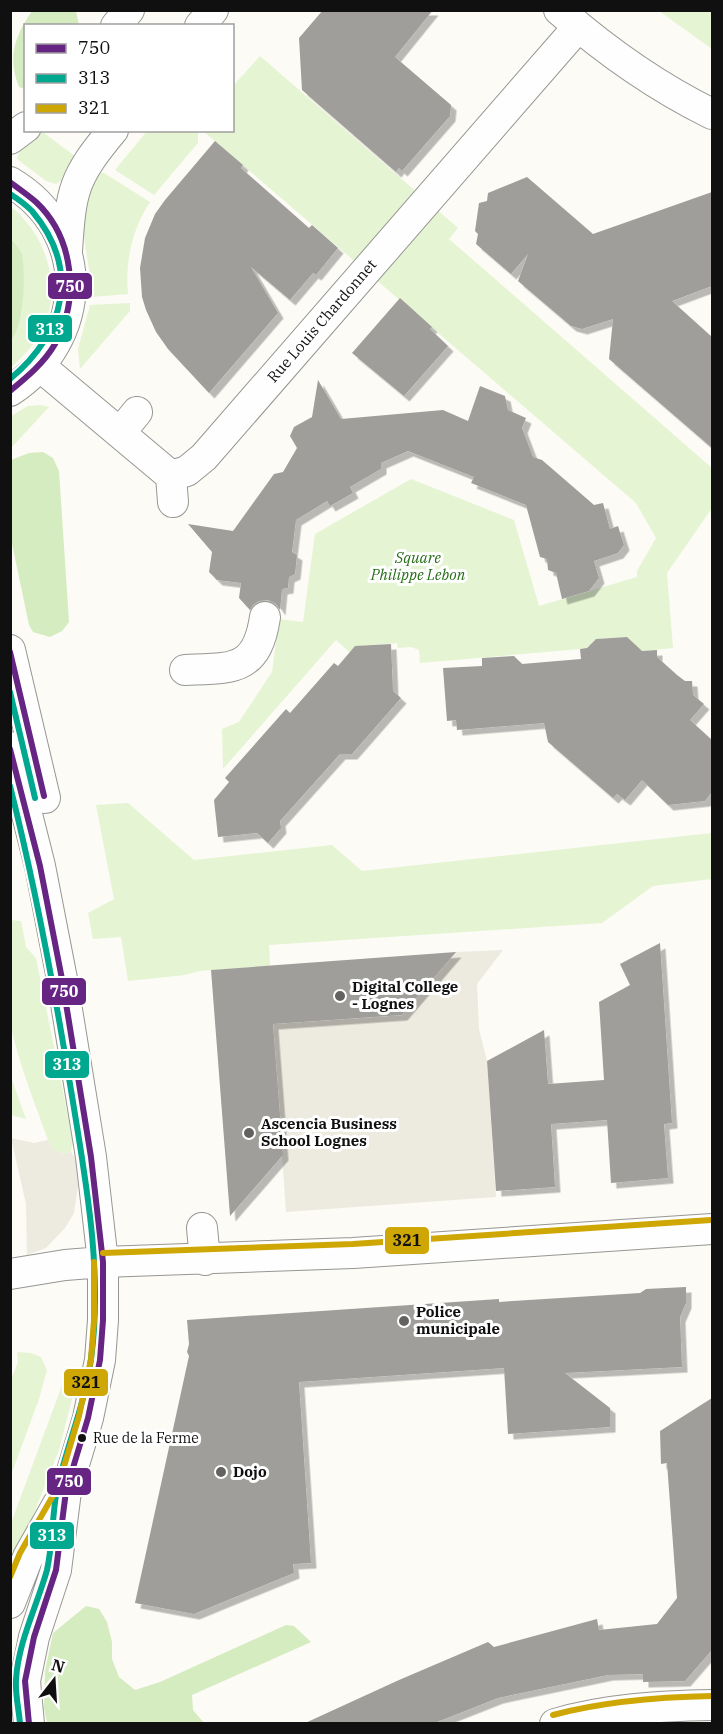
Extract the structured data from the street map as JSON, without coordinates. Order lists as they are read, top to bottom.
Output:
{
  "streets": {
    "street": ["Rue Louis Chardonnet"]
  },
  "parks": ["Square Philippe Lebon"],
  "places": [
    "Digital College - Lognes",
    "Ascencia Business School Lognes",
    "Police municipale",
    "Rue de la Ferme",
    "Dojo"
  ],
  "lines": ["transit line 750", "transit line 313", "transit line 321"],
  "legend": ["750", "313", "321"],
  "north": "top"
}
